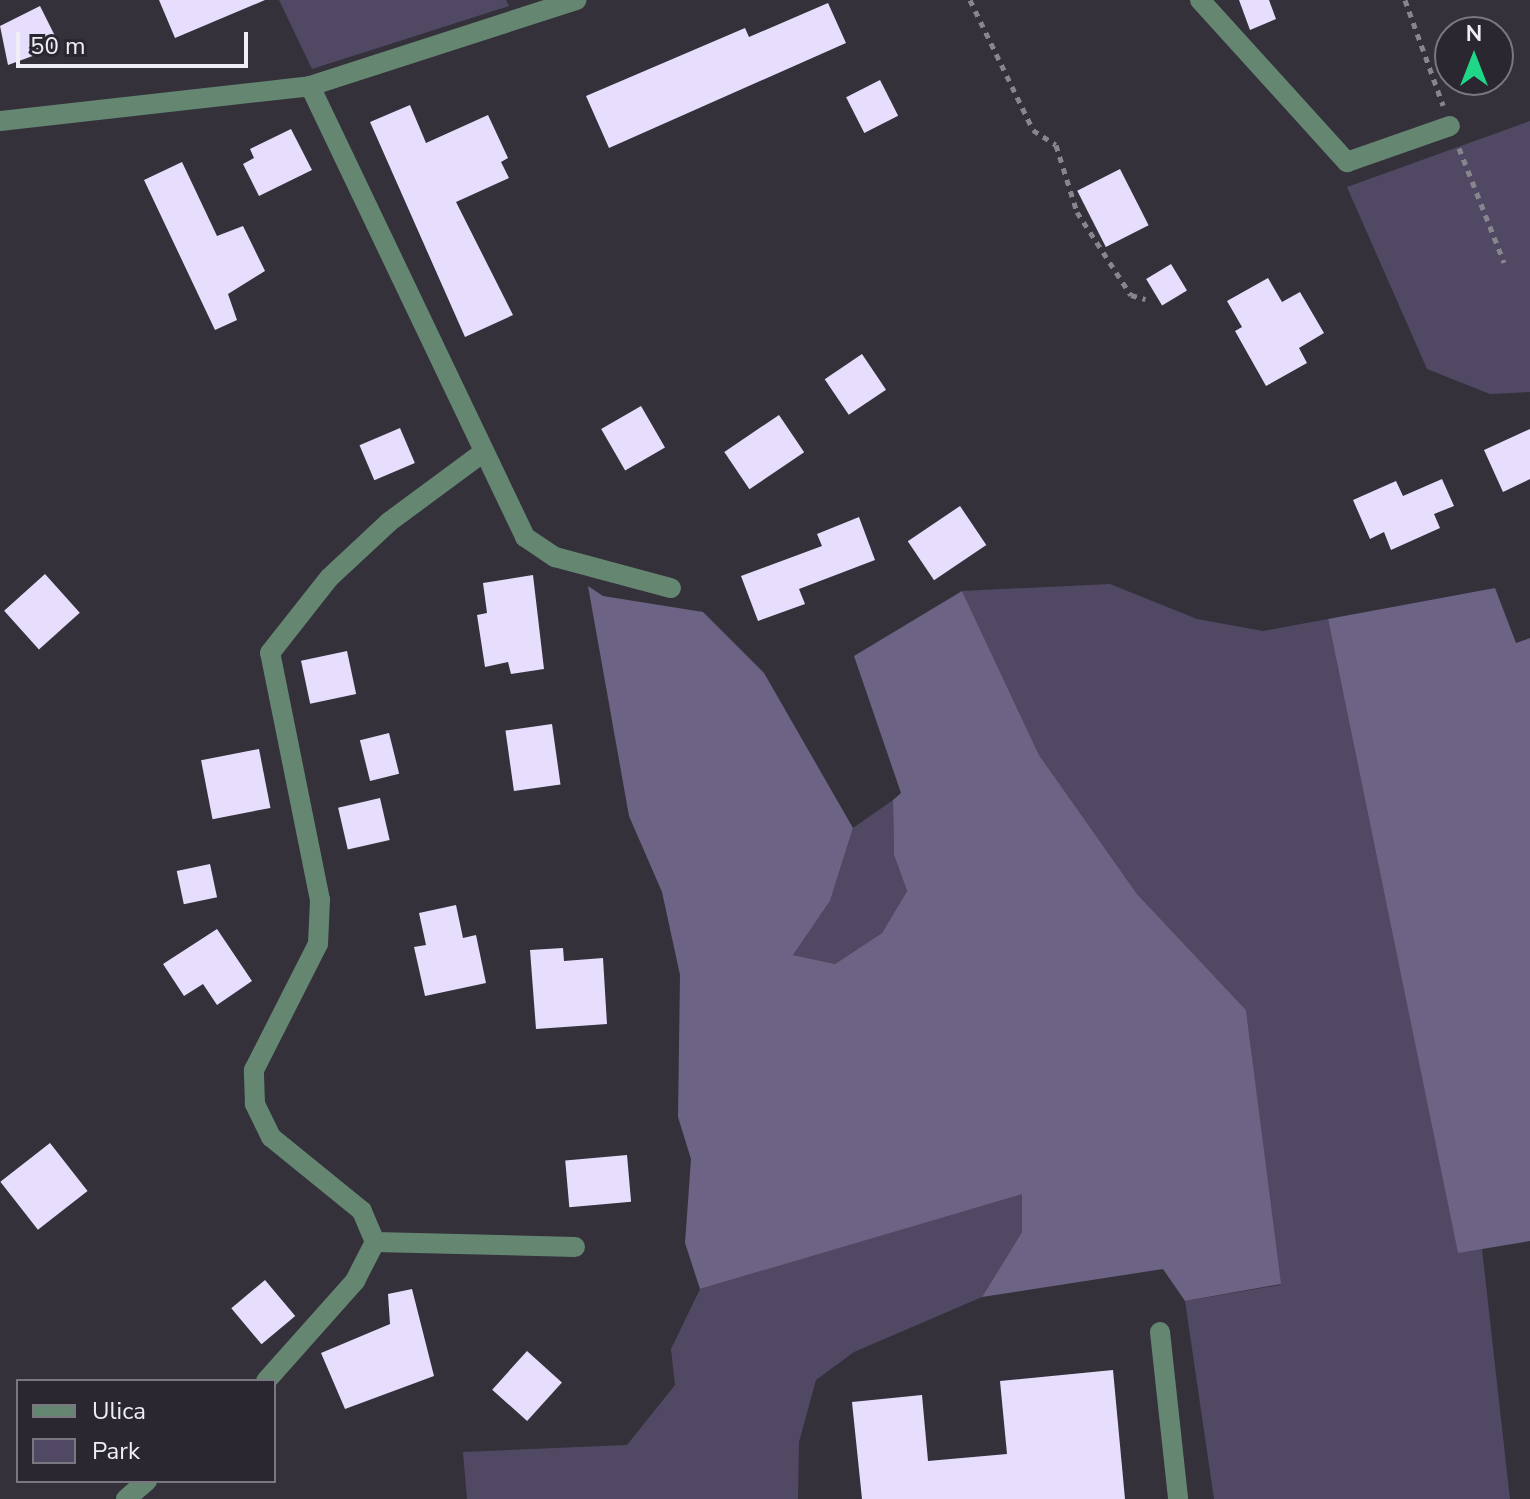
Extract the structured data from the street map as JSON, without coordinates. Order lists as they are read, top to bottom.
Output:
{
  "legend": ["Ulica", "Park"],
  "scale_bar": "50 m",
  "north": "top"
}
